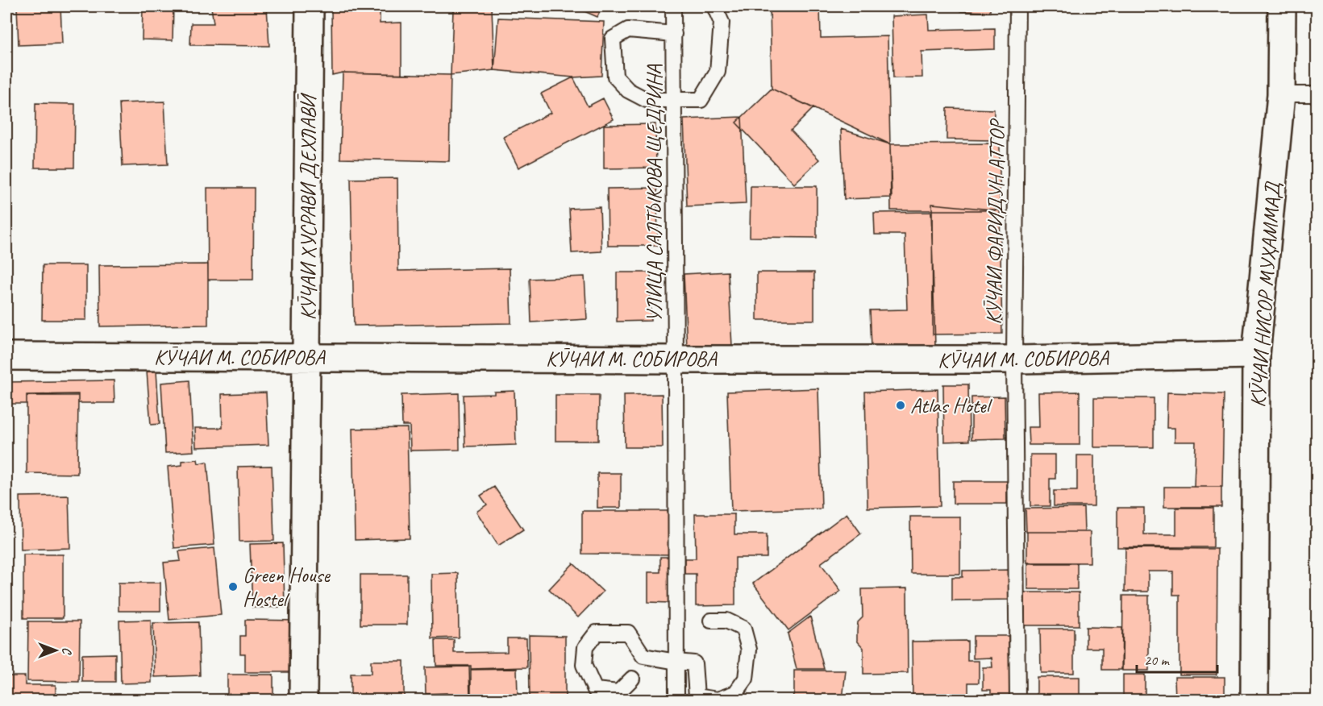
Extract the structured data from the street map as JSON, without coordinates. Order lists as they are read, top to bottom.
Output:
{
  "streets": {
    "street": ["КӮЧАИ ХУСРАВИ ДЕХЛАВӢ", "КӮЧАИ НИСОР МУҲАММАД", "КӮЧАИ М. СОБИРОВА"],
    "lane": ["УЛИЦА САЛТЫКОВА ЩЕДРИНА", "КӮЧАИ ФАРИДУН АТТОР"]
  },
  "crossings": [
    ["УЛИЦА САЛТЫКОВА ЩЕДРИНА", "КӮЧАИ М. СОБИРОВА"],
    ["КӮЧАИ ХУСРАВИ ДЕХЛАВӢ", "КӮЧАИ М. СОБИРОВА"],
    ["КӮЧАИ ФАРИДУН АТТОР", "КӮЧАИ М. СОБИРОВА"],
    ["КӮЧАИ НИСОР МУҲАММАД", "КӮЧАИ М. СОБИРОВА"]
  ],
  "places": ["Atlas Hotel", "Green House Hostel"],
  "scale_bar": "20 m",
  "north": "right"
}
